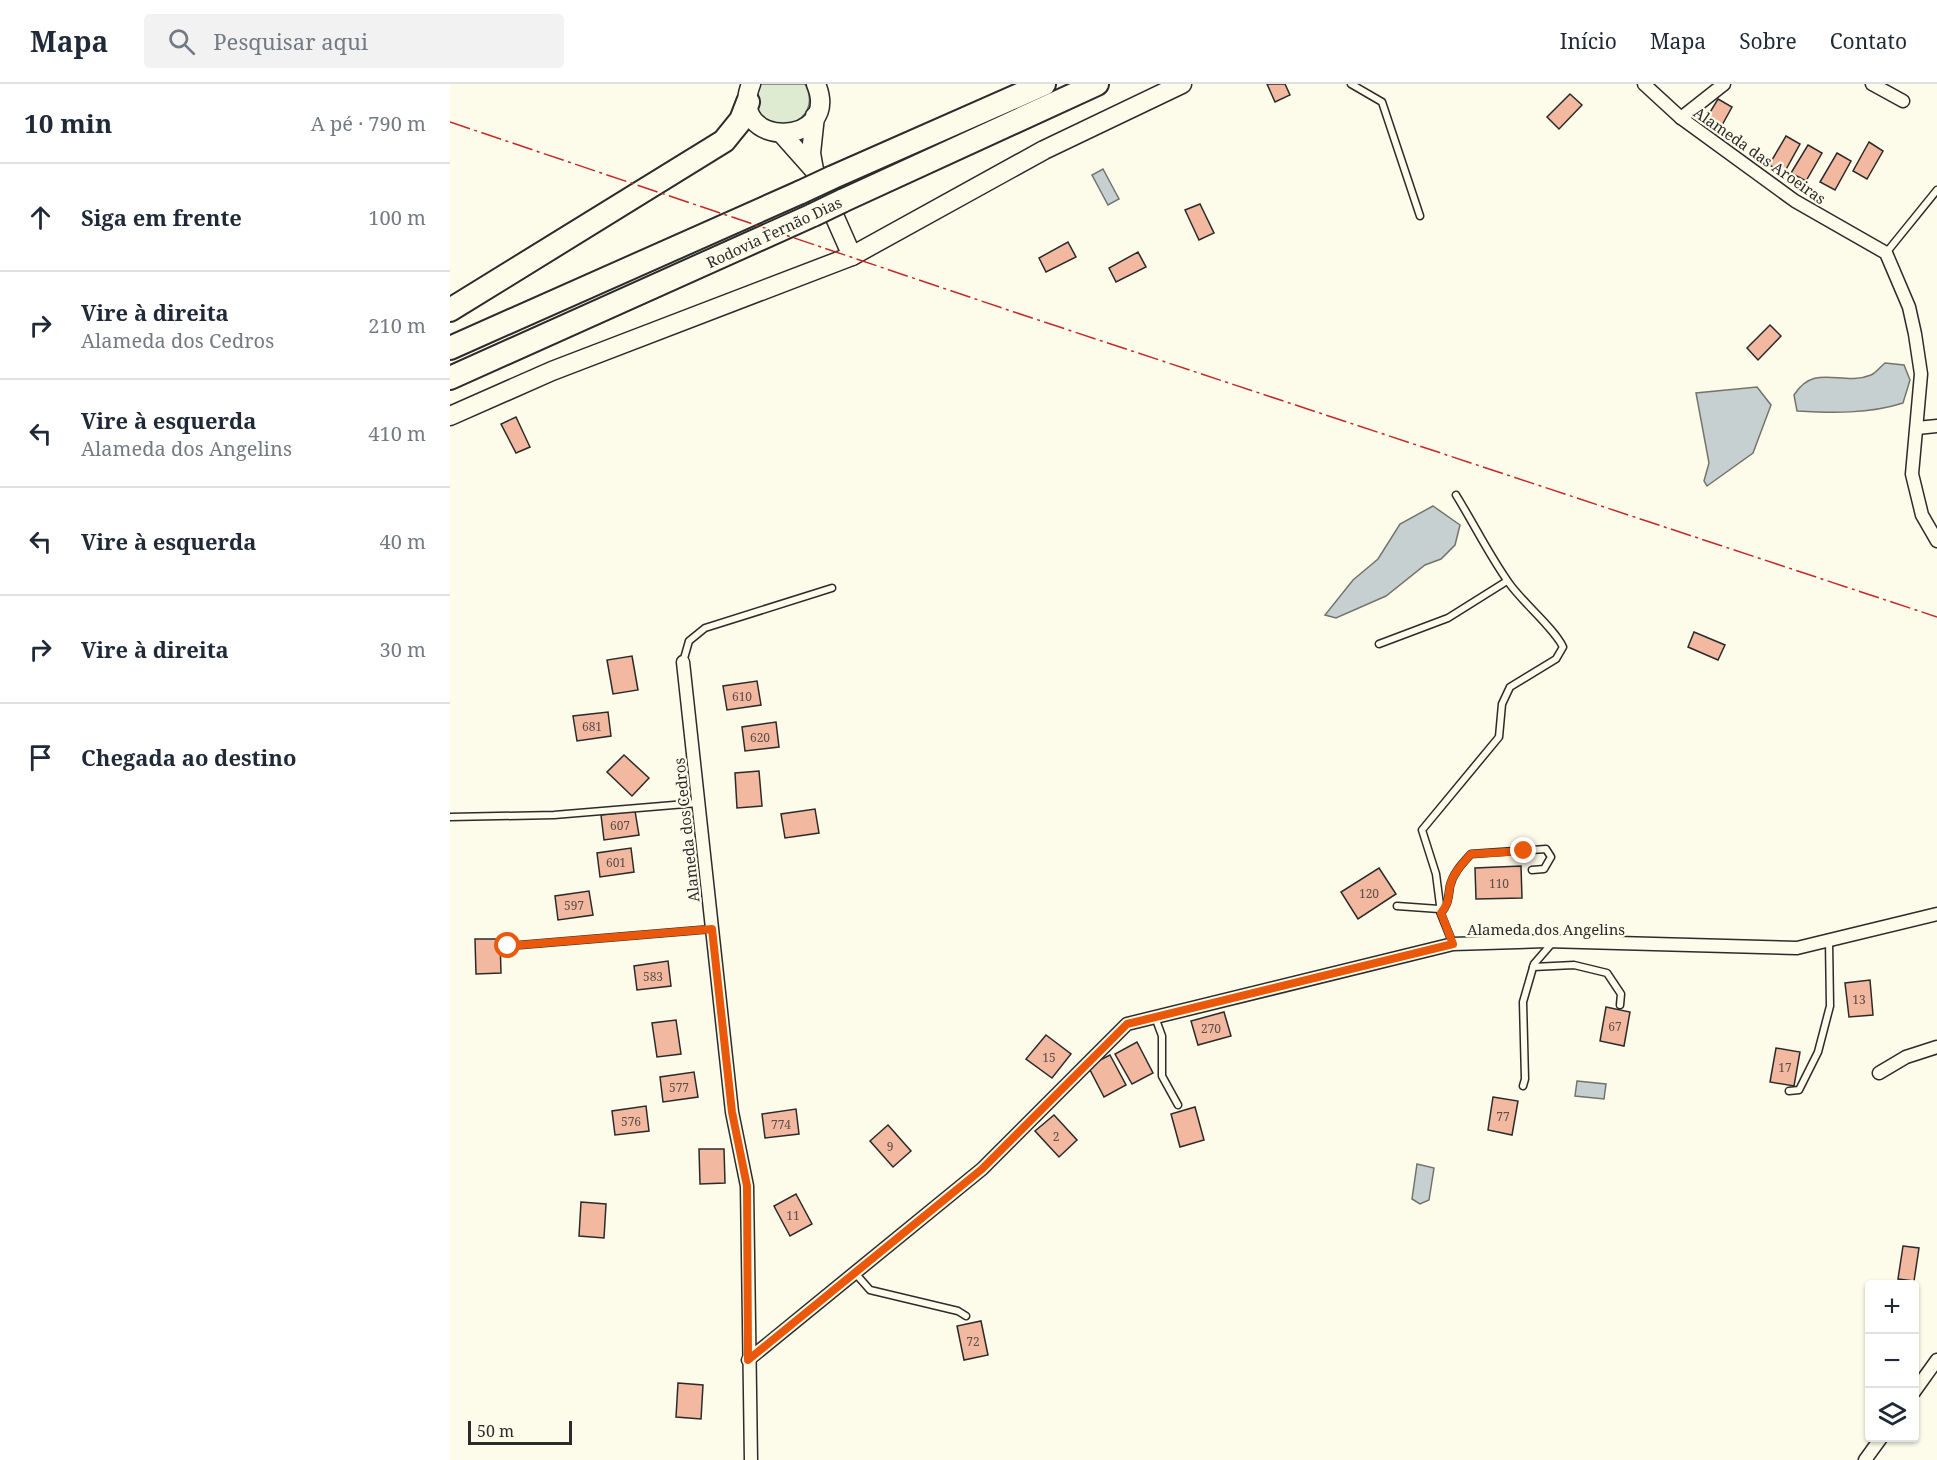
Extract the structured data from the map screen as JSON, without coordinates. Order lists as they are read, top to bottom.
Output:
{
  "streets": {
    "highway": ["Rodovia Fernão Dias"],
    "street": ["Alameda das Aroeiras", "Alameda dos Cedros", "Alameda dos Angelins"]
  },
  "crossings": [
    ["Alameda dos Cedros", "Alameda dos Angelins"]
  ],
  "house_numbers": [
    "610",
    "681",
    "620",
    "607",
    "601",
    "110",
    "120",
    "597",
    "583",
    "13",
    "67",
    "270",
    "15",
    "17",
    "577",
    "77",
    "576",
    "774",
    "2",
    "9",
    "11",
    "72"
  ],
  "scale_bar": "50 m",
  "page": {
    "header": "Mapa",
    "search": "Pesquisar aqui",
    "nav": [
      "Início",
      "Mapa",
      "Sobre",
      "Contato"
    ],
    "heading": ["10 min", "A pé · 790 m"],
    "list": [
      ["Siga em frente", "100 m"],
      ["Vire à direita", "Alameda dos Cedros", "210 m"],
      ["Vire à esquerda", "Alameda dos Angelins", "410 m"],
      ["Vire à esquerda", "40 m"],
      ["Vire à direita", "30 m"],
      "Chegada ao destino"
    ],
    "map_buttons": ["+", "−"],
    "scale": "50 m"
  }
}
